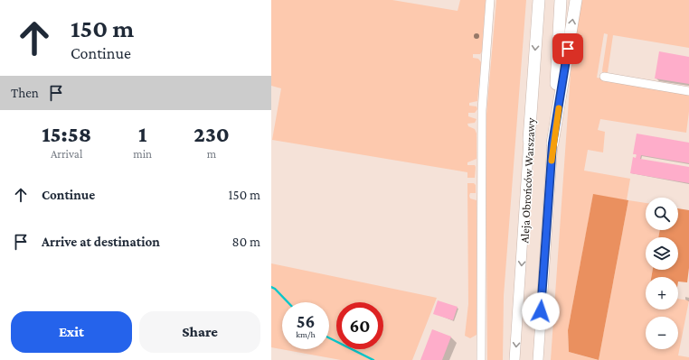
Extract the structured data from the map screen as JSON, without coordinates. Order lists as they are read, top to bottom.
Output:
{
  "streets": {
    "highway": ["Aleja Obrońców Warszawy"]
  },
  "page": {
    "turn": ["150 m", "Continue"],
    "then": "Then",
    "eta": [
      "15:58",
      "Arrival",
      "1",
      "min",
      "230",
      "m"
    ],
    "list": [
      {
        "name": "Continue",
        "value": "150 m"
      },
      {
        "name": "Arrive at destination",
        "value": "80 m"
      }
    ],
    "map_buttons": ["+", "−"],
    "speed": "56 km/h",
    "limit": "60",
    "buttons": ["Exit", "Share"]
  }
}
